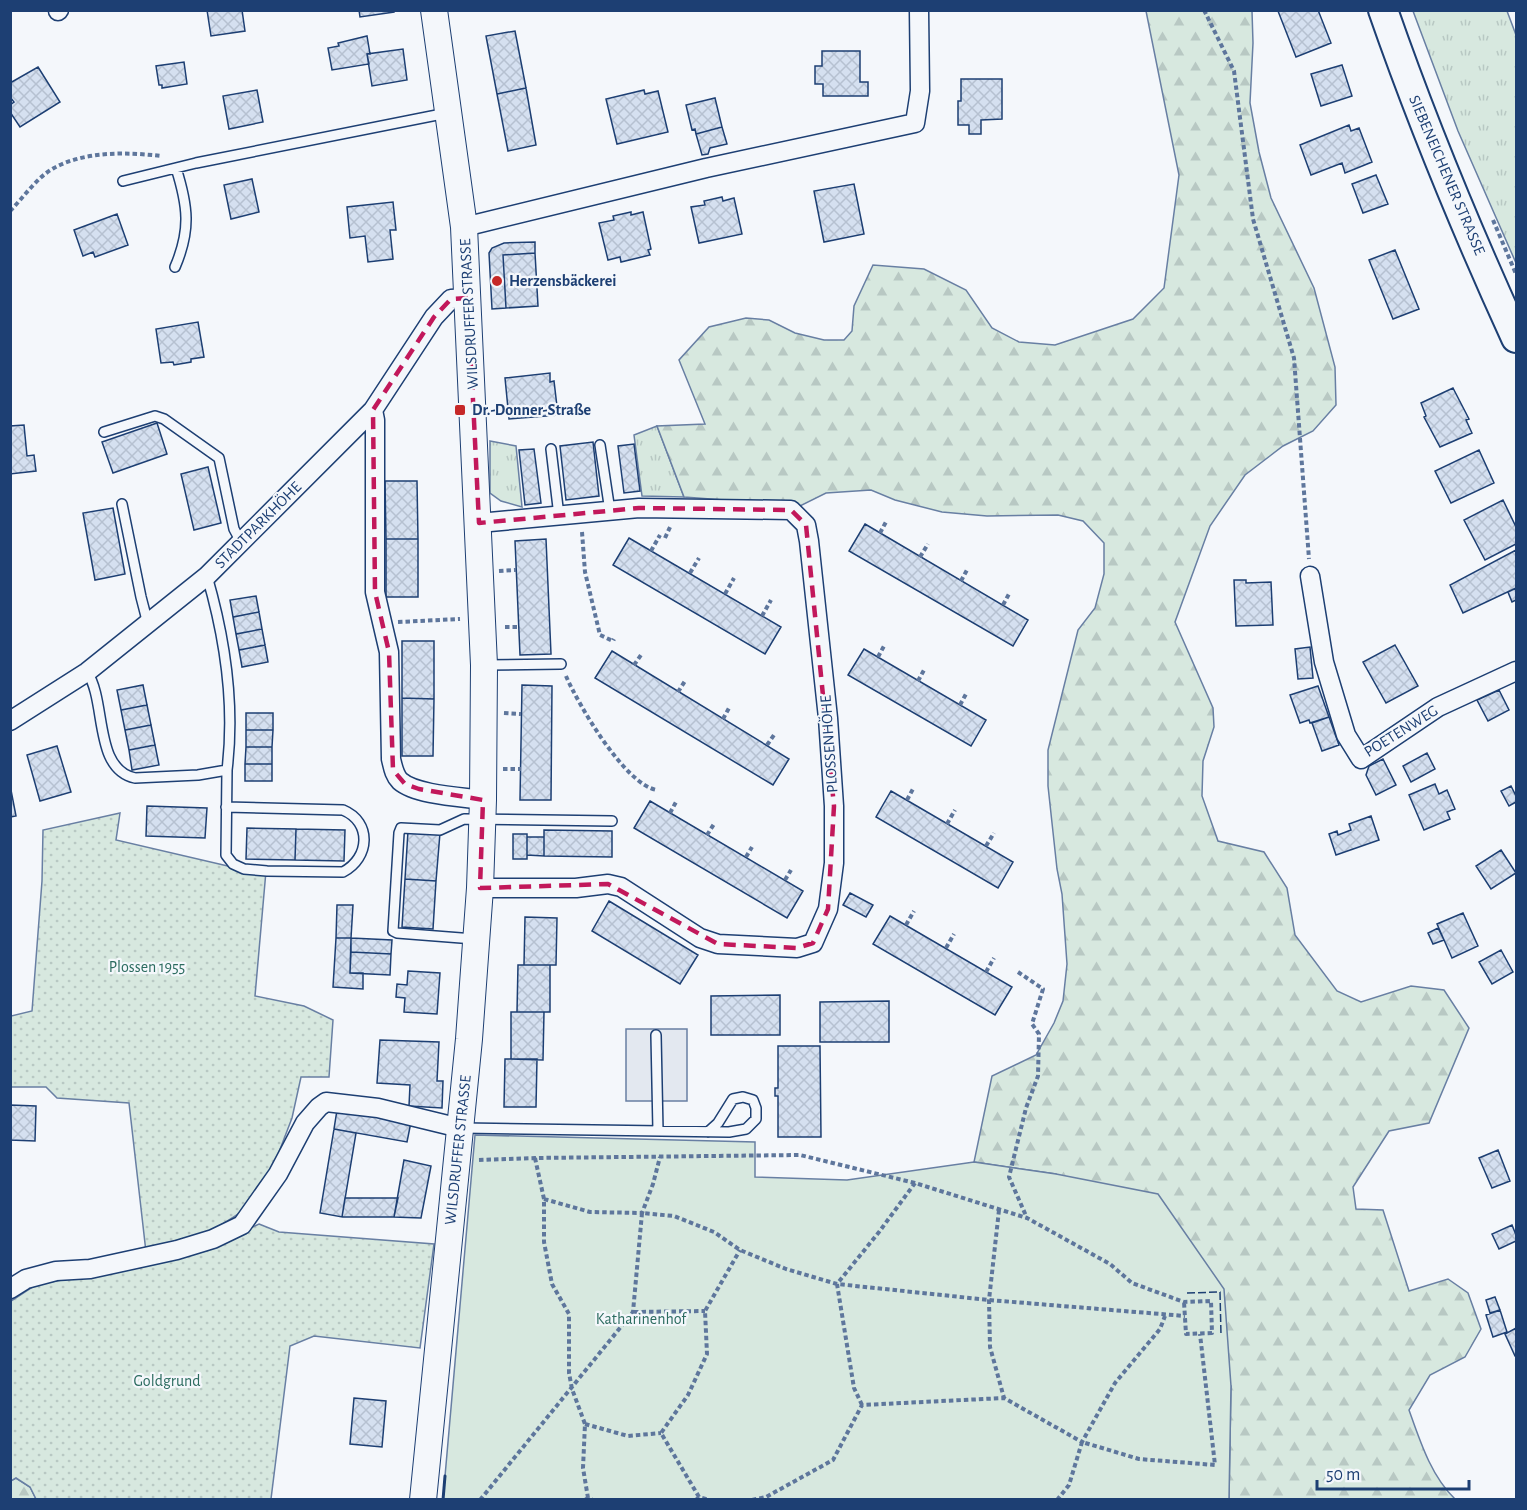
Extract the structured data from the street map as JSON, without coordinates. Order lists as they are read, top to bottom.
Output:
{
  "streets": {
    "main road": ["SIEBENEICHENER STRASSE", "WILSDRUFFER STRASSE"],
    "street": ["STADTPARKHÖHE", "POETENWEG", "PLOSSENHÖHE"]
  },
  "crossings": [
    ["WILSDRUFFER STRASSE", "STADTPARKHÖHE"],
    ["WILSDRUFFER STRASSE", "PLOSSENHÖHE"]
  ],
  "parks": ["Plossen 1955", "Katharinenhof", "Goldgrund"],
  "places": {
    "other": ["Herzensbäckerei"],
    "transit": ["Dr.-Donner-Straße"]
  },
  "scale_bar": "50 m"
}
